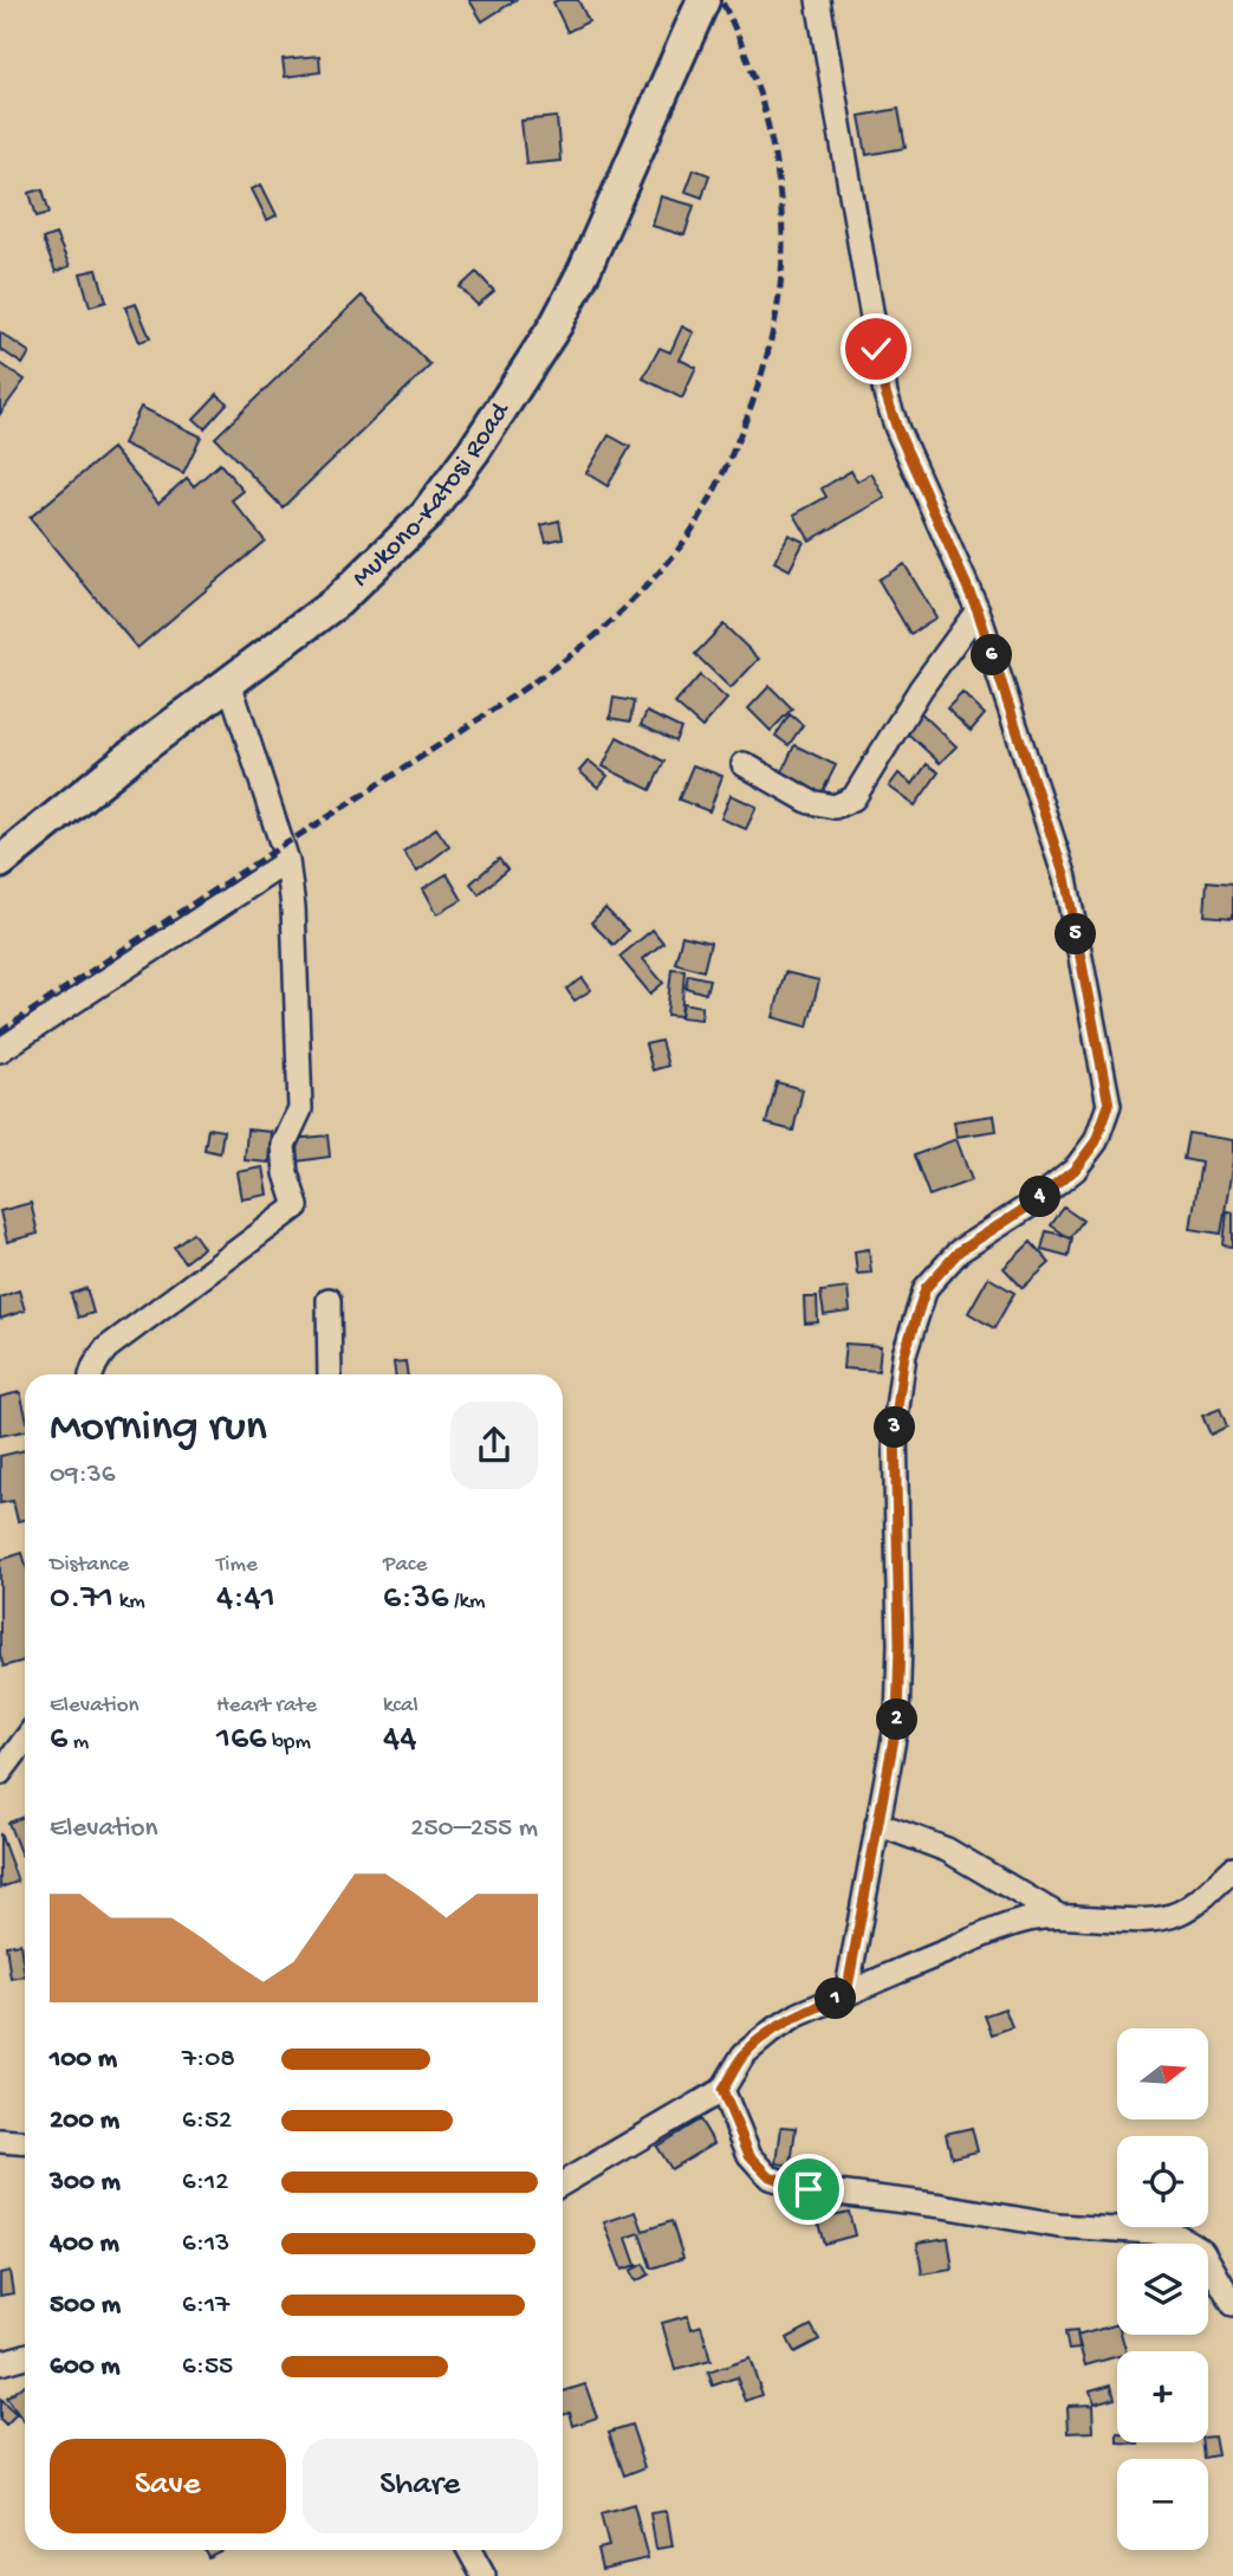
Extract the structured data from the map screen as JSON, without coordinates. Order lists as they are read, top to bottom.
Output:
{
  "streets": {
    "main road": ["Mukono-Katosi Road"]
  },
  "north": "right",
  "page": {
    "pins": [
      "6",
      "5",
      "4",
      "3",
      "2",
      "1"
    ],
    "heading": ["Morning run", "09:36"],
    "stats": [
      ["Distance", "0.71 km"],
      ["Time", "4:41"],
      ["Pace", "6:36 /km"],
      ["Elevation", "6 m"],
      ["Heart rate", "166 bpm"],
      ["kcal", "44"]
    ],
    "chart": ["Elevation", "250–255 m"],
    "map_buttons": ["+", "−"],
    "list": [
      {
        "name": "100 m",
        "note": "7:08"
      },
      {
        "name": "200 m",
        "note": "6:52"
      },
      {
        "name": "300 m",
        "note": "6:12"
      },
      {
        "name": "400 m",
        "note": "6:13"
      },
      {
        "name": "500 m",
        "note": "6:17"
      },
      {
        "name": "600 m",
        "note": "6:55"
      }
    ],
    "buttons": ["Save", "Share"]
  }
}
